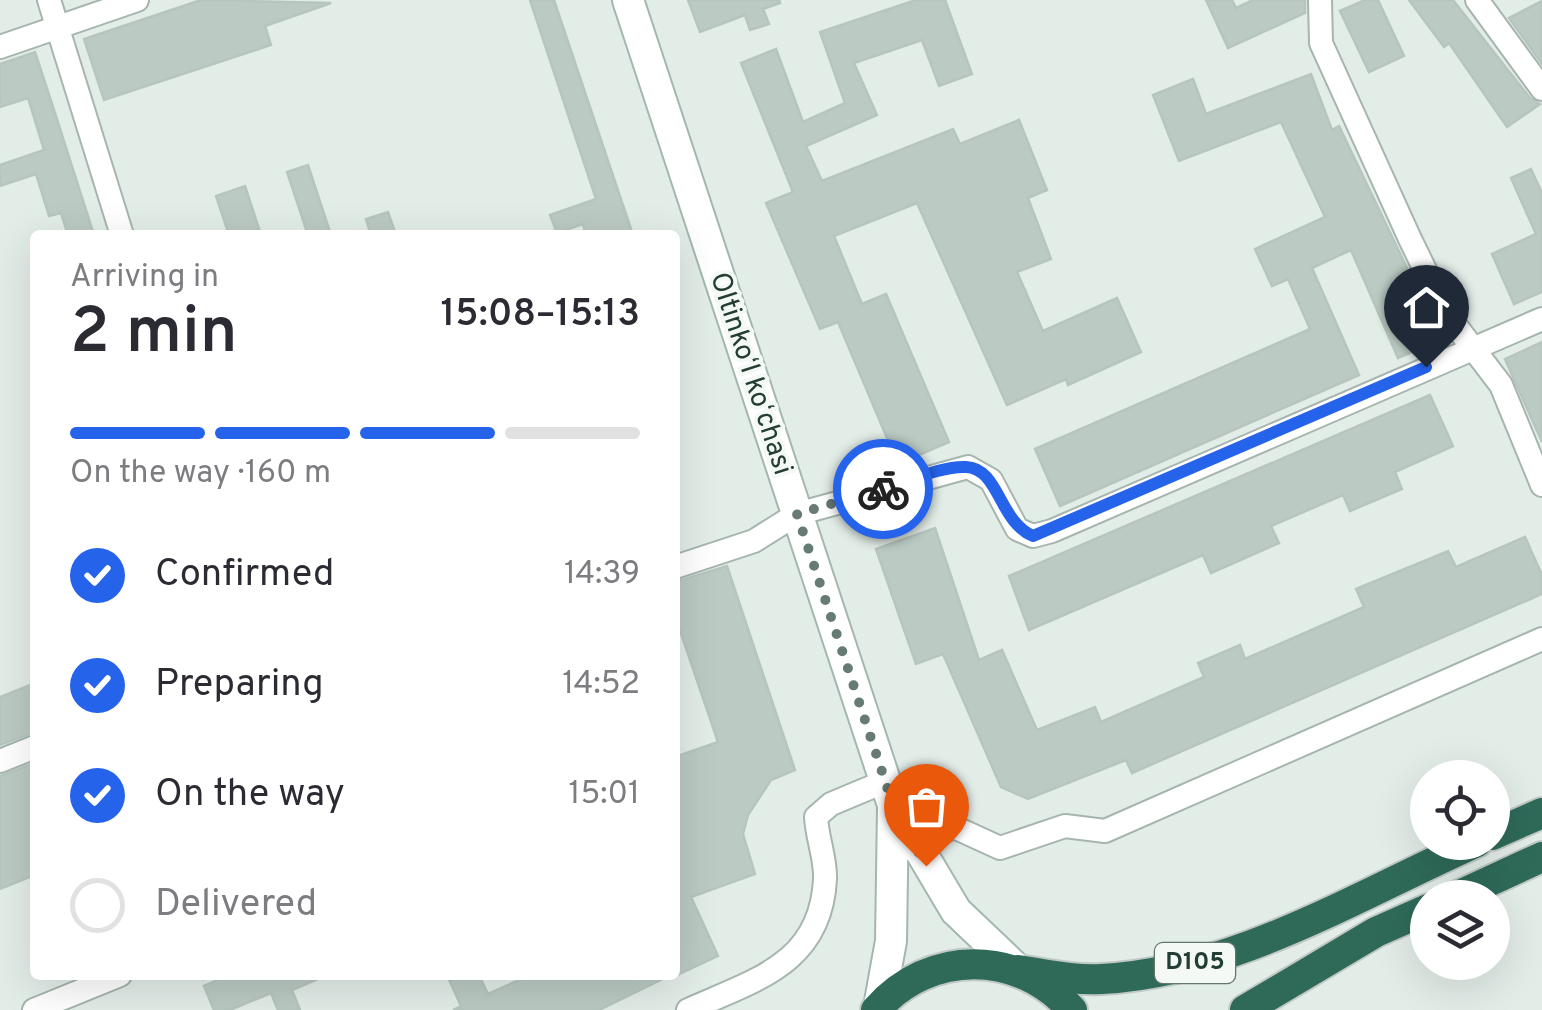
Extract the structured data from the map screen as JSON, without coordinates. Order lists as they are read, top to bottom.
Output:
{
  "streets": {
    "highway": ["D105"],
    "main road": ["Oltinkoʻl koʻchasi"]
  },
  "crossings": [
    ["Oltinkoʻl koʻchasi", "D105"]
  ],
  "page": {
    "heading": ["2 min", "Arriving in", "15:08–15:13"],
    "bar": "On the way · 160 m",
    "list": [
      ["Confirmed", "14:39"],
      ["Preparing", "14:52"],
      ["On the way", "15:01"],
      "Delivered"
    ]
  }
}
